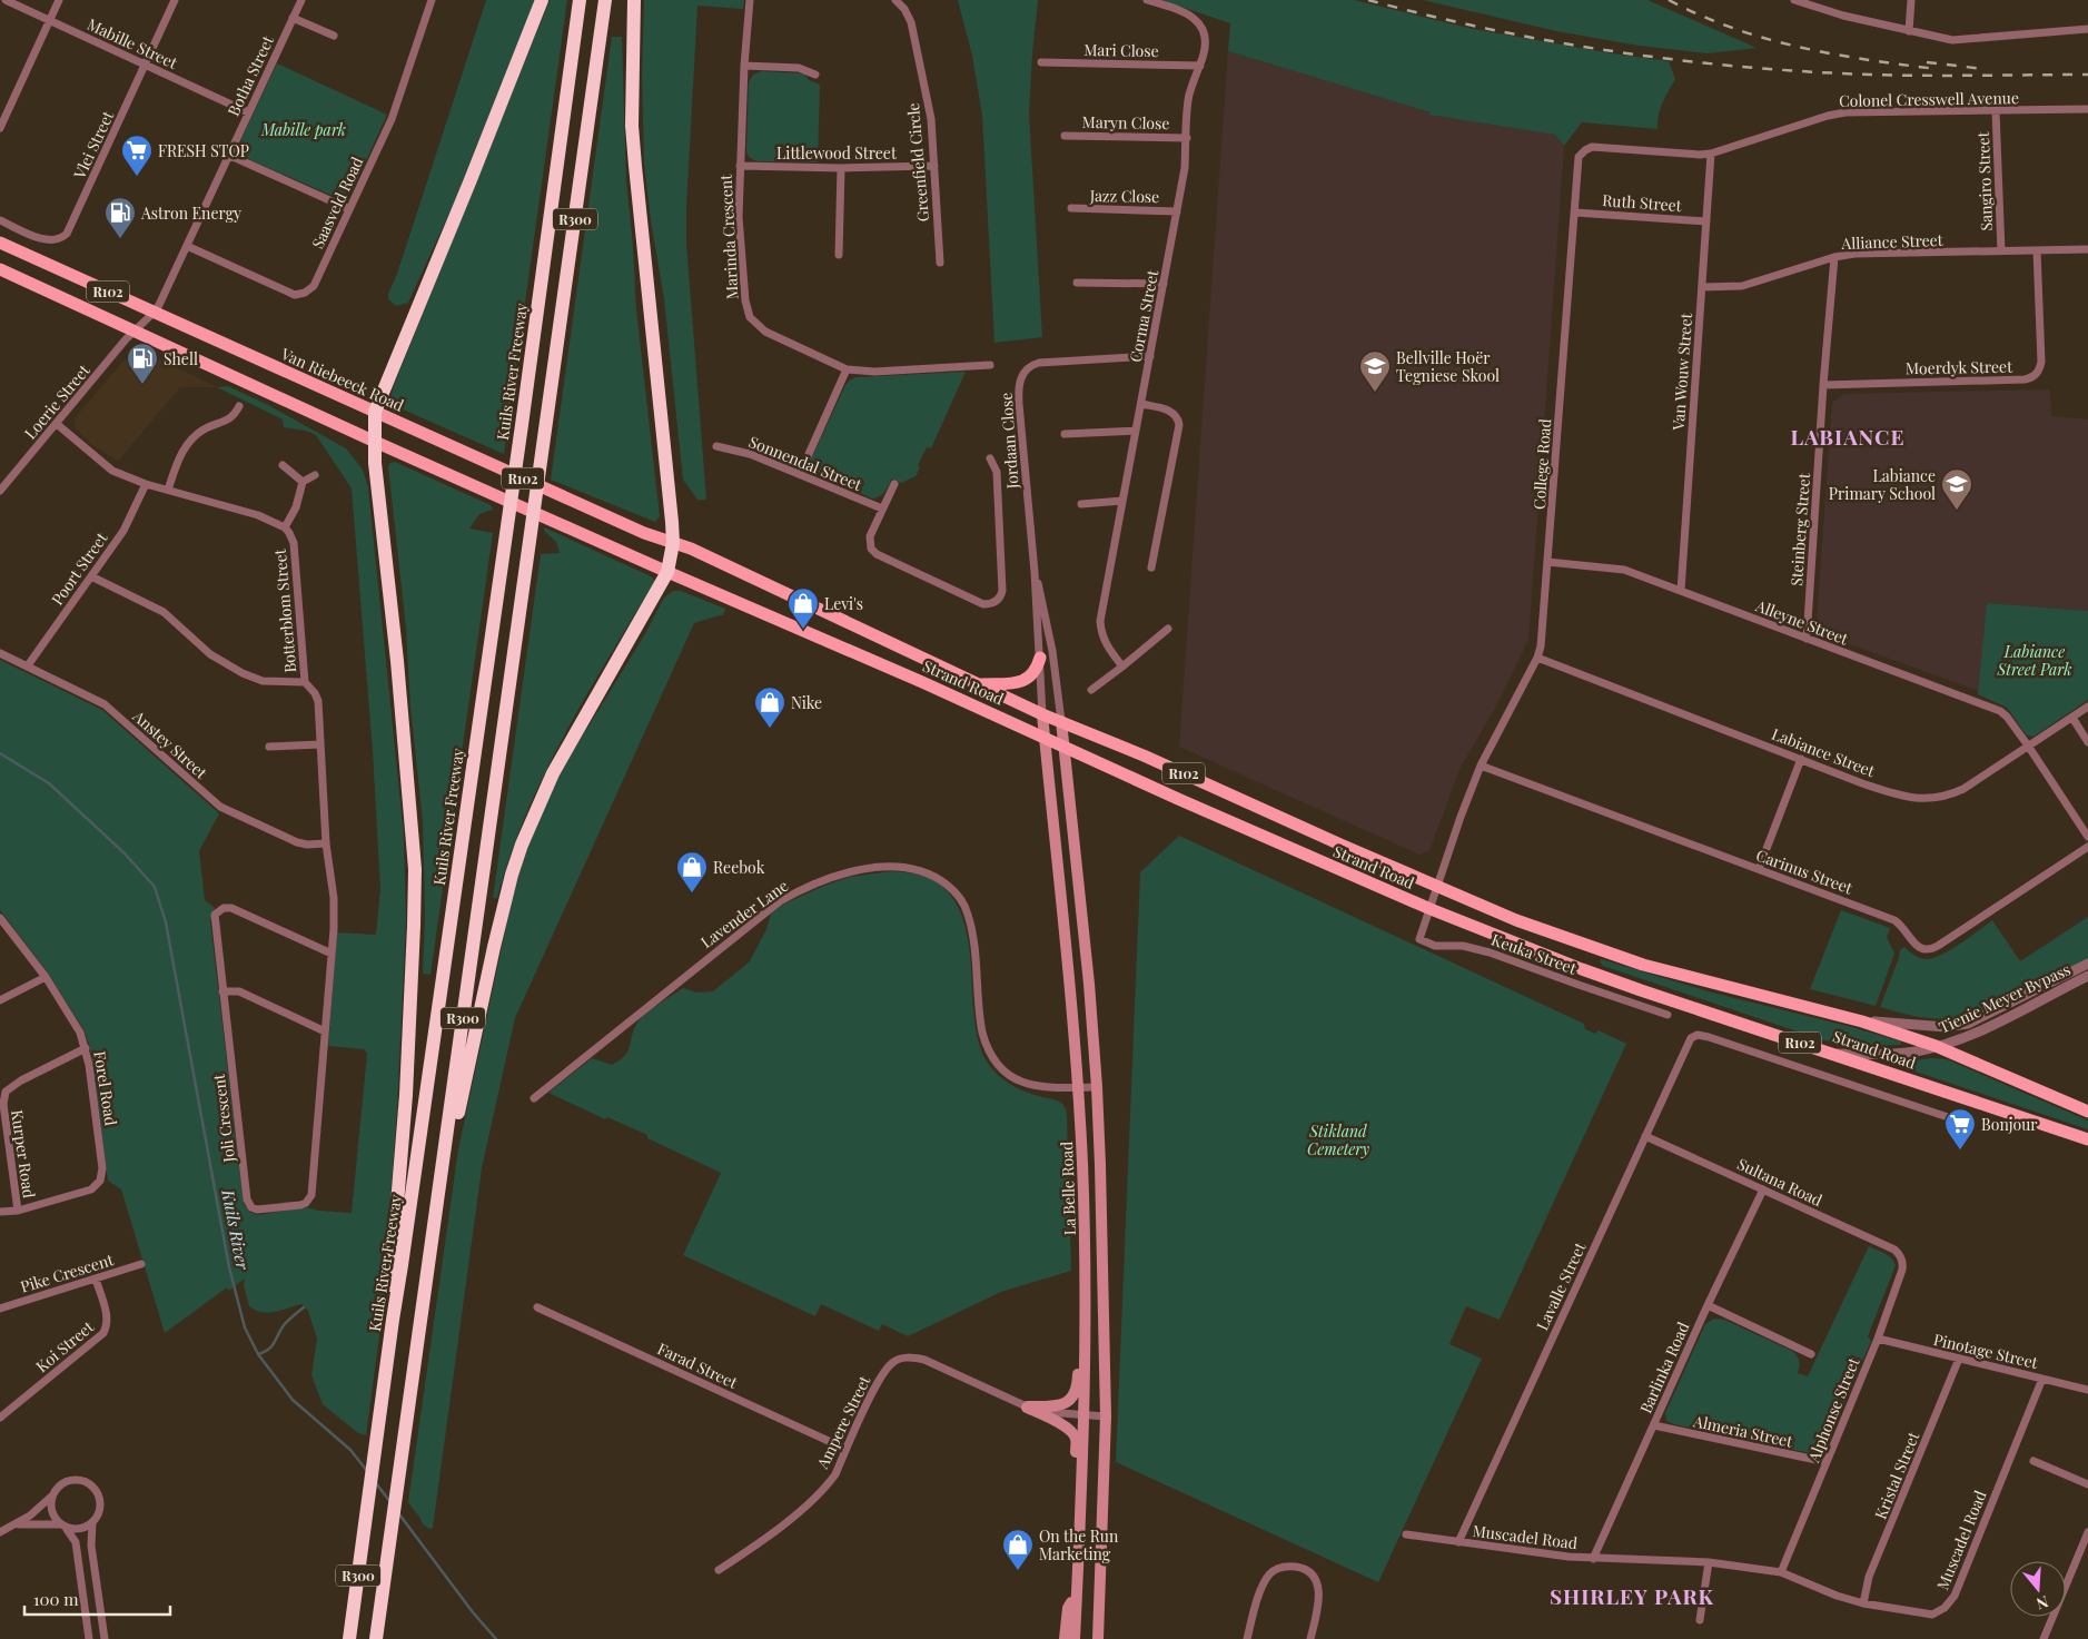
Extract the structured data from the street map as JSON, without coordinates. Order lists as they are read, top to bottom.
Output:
{
  "streets": {
    "highway": ["R300", "Kuils River Freeway"],
    "main road": [
      "R102",
      "Van Riebeeck Road",
      "Strand Road",
      "La Belle Road"
    ],
    "street": [
      "Mabille Street",
      "Mari Close",
      "Botha Street",
      "Colonel Cresswell Avenue",
      "Maryn Close",
      "Vlei Street",
      "Littlewood Street",
      "Greenfield Circle",
      "Sangiro Street",
      "Jazz Close",
      "Saasveld Road",
      "Ruth Street",
      "Marinda Crescent",
      "Alliance Street",
      "Corma Street",
      "Moerdyk Street",
      "Van Wouw Street",
      "Loerie Street",
      "Jordaan Close",
      "Sonnendal Street",
      "College Road",
      "Steinberg Street",
      "Poort Street",
      "Botterblom Street",
      "Alleyne Street",
      "Anstey Street",
      "Labiance Street",
      "Carinus Street",
      "Lavender Lane",
      "Keuka Street",
      "Tienie Meyer Bypass",
      "Forel Road",
      "Joli Crescent",
      "Kurper Road",
      "Sultana Road",
      "Pike Crescent",
      "Lavalle Street",
      "Koi Street",
      "Pinotage Street",
      "Farad Street",
      "Barlinka Road",
      "Alphonse Street",
      "Ampere Street",
      "Almeria Street",
      "Kristal Street",
      "Muscadel Road"
    ]
  },
  "crossings": [
    ["Mabille Street", "Botha Street"],
    ["Mabille Street", "Vlei Street"],
    ["Mari Close", "Corma Street"],
    ["Botha Street", "Saasveld Road"],
    ["Botha Street", "Van Riebeeck Road"],
    ["Botha Street", "Loerie Street"],
    ["Colonel Cresswell Avenue", "Sangiro Street"],
    ["Colonel Cresswell Avenue", "Van Wouw Street"],
    ["Colonel Cresswell Avenue", "College Road"],
    ["Maryn Close", "Corma Street"],
    ["Littlewood Street", "Greenfield Circle"],
    ["Littlewood Street", "Marinda Crescent"],
    ["Sangiro Street", "Alliance Street"],
    ["Jazz Close", "Corma Street"],
    ["Ruth Street", "Van Wouw Street"],
    ["Ruth Street", "College Road"],
    ["Alliance Street", "Moerdyk Street"],
    ["Alliance Street", "Van Wouw Street"],
    ["Alliance Street", "Steinberg Street"],
    ["R102", "Loerie Street"],
    ["R102", "Strand Road"],
    ["Corma Street", "Jordaan Close"],
    ["Moerdyk Street", "Steinberg Street"],
    ["Van Wouw Street", "College Road"],
    ["Van Wouw Street", "Alleyne Street"],
    ["Van Riebeeck Road", "Loerie Street"],
    ["Van Riebeeck Road", "Strand Road"],
    ["Loerie Street", "Botterblom Street"],
    ["Jordaan Close", "Strand Road"],
    ["Jordaan Close", "La Belle Road"],
    ["College Road", "Alleyne Street"],
    ["College Road", "Strand Road"],
    ["College Road", "Labiance Street"],
    ["College Road", "Carinus Street"],
    ["College Road", "Keuka Street"],
    ["Steinberg Street", "Alleyne Street"],
    ["Poort Street", "Botterblom Street"],
    ["Poort Street", "Anstey Street"],
    ["Botterblom Street", "Anstey Street"],
    ["Botterblom Street", "Joli Crescent"],
    ["Alleyne Street", "Labiance Street"],
    ["Strand Road", "Keuka Street"],
    ["Strand Road", "Tienie Meyer Bypass"],
    ["Strand Road", "La Belle Road"],
    ["Anstey Street", "Joli Crescent"],
    ["Lavender Lane", "La Belle Road"],
    ["Forel Road", "Kurper Road"],
    ["Sultana Road", "Lavalle Street"],
    ["Sultana Road", "Barlinka Road"],
    ["Sultana Road", "Alphonse Street"],
    ["La Belle Road", "Ampere Street"],
    ["Pike Crescent", "Koi Street"],
    ["Lavalle Street", "Muscadel Road"],
    ["Pinotage Street", "Alphonse Street"],
    ["Pinotage Street", "Kristal Street"],
    ["Pinotage Street", "Muscadel Road"],
    ["Farad Street", "Ampere Street"],
    ["Barlinka Road", "Almeria Street"],
    ["Barlinka Road", "Muscadel Road"],
    ["Alphonse Street", "Almeria Street"],
    ["Alphonse Street", "Muscadel Road"],
    ["Kristal Street", "Muscadel Road"]
  ],
  "districts": ["LABIANCE", "SHIRLEY PARK"],
  "water": ["Kuils River"],
  "parks": ["Mabille park", "Labiance Street Park", "Stikland Cemetery"],
  "places": {
    "supermarket": ["FRESH STOP", "Bonjour"],
    "fuel station": ["Astron Energy", "Shell"],
    "school or university": ["Bellville Hoër Tegniese Skool", "Labiance Primary School"],
    "shop": [
      "Levi's",
      "Nike",
      "Reebok",
      "On the Run Marketing"
    ]
  },
  "scale_bar": "100 m",
  "north": "bottom"
}
